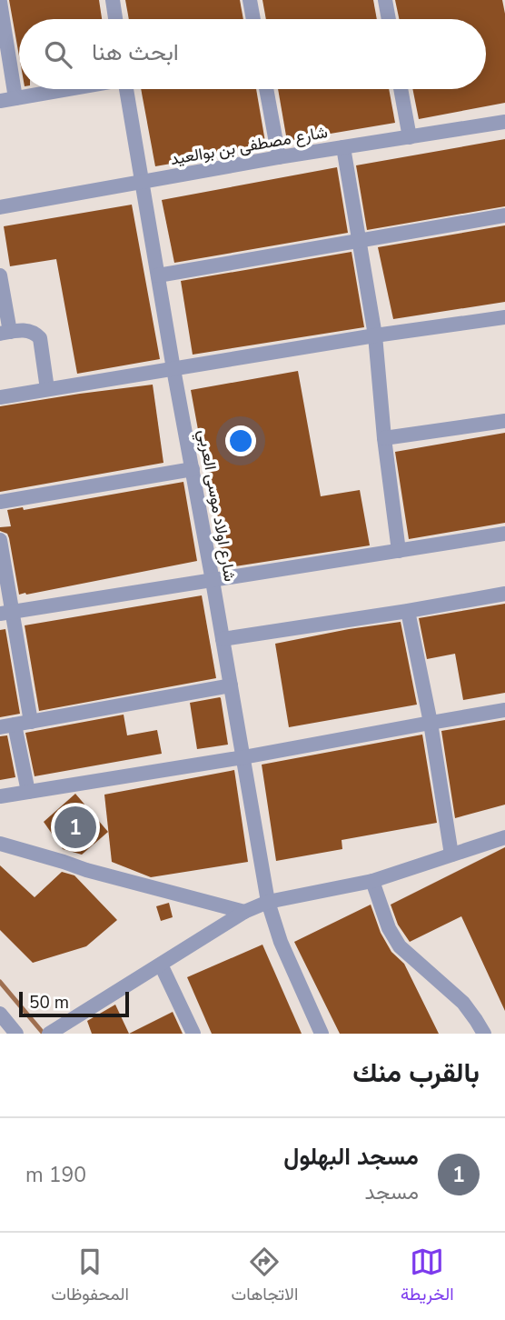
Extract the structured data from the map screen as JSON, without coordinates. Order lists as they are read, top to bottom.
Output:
{
  "streets": {
    "street": ["شارع مصطفى بن بوالعيد", "شارع اولاد موسى العربي"]
  },
  "crossings": [
    ["شارع مصطفى بن بوالعيد", "شارع اولاد موسى العربي"]
  ],
  "scale_bar": "50 m",
  "page": {
    "search": "ابحث هنا",
    "pins": "1",
    "scale": "50 m",
    "heading": "بالقرب منك",
    "list": [
      {
        "mark": "1",
        "name": "مسجد البهلول",
        "note": "مسجد",
        "value": "190 m"
      }
    ],
    "nav": ["الخريطة", "الاتجاهات", "المحفوظات"]
  }
}
